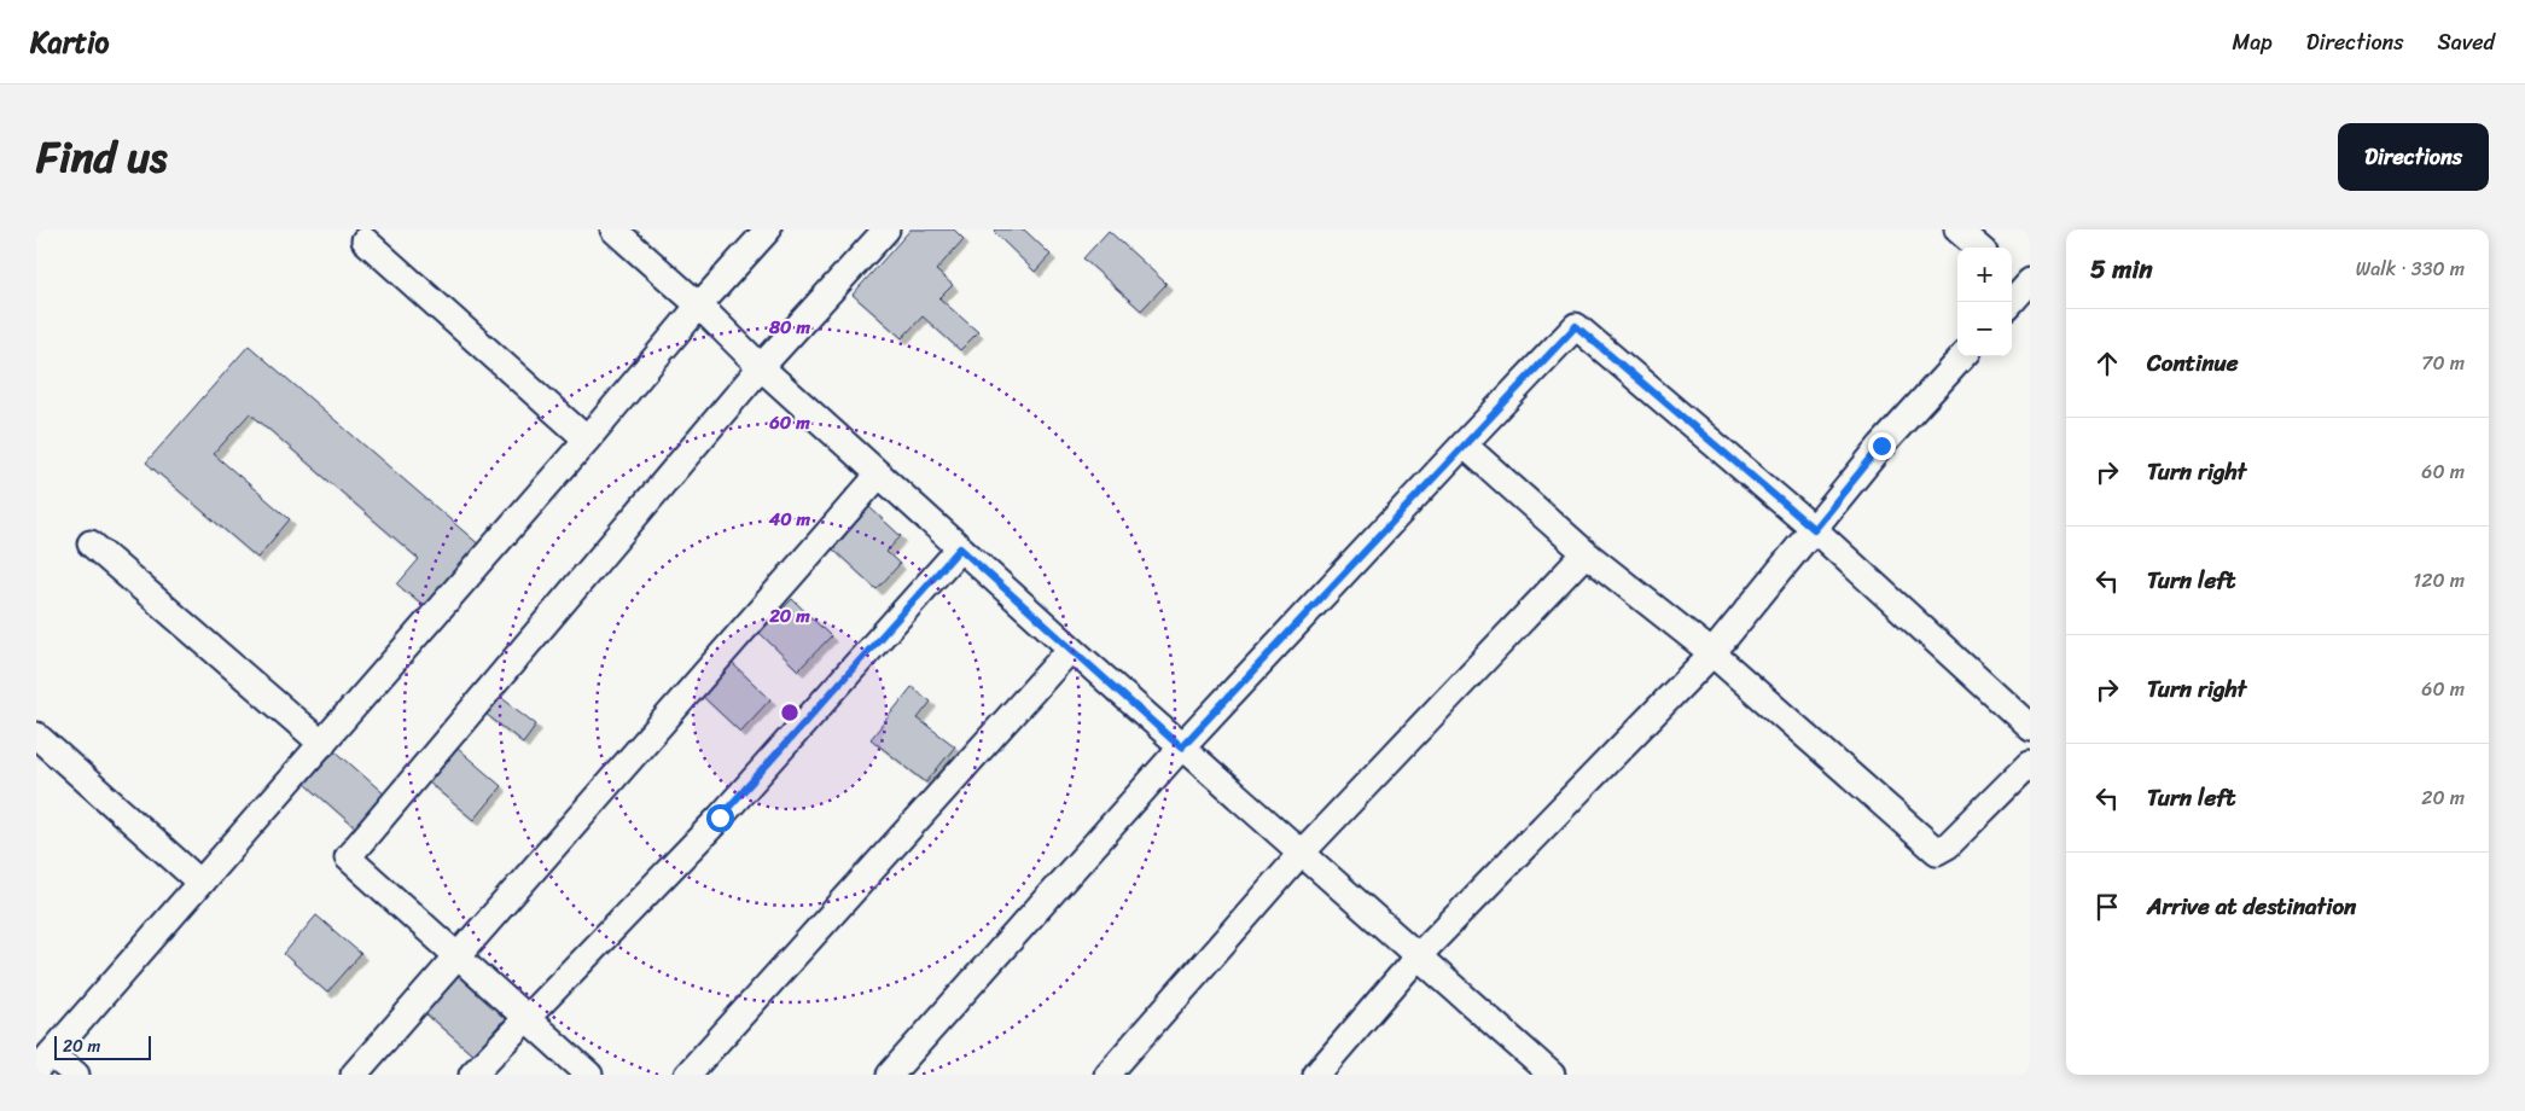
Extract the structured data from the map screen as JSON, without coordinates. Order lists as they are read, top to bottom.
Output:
{
  "scale_bar": "20 m",
  "page": {
    "header": "Kartio",
    "nav": ["Map", "Directions", "Saved"],
    "title": "Find us",
    "buttons": "Directions",
    "heading": ["5 min", "Walk · 330 m"],
    "map_buttons": ["+", "−"],
    "list": [
      ["Continue", "70 m"],
      ["Turn right", "60 m"],
      ["Turn left", "120 m"],
      ["Turn right", "60 m"],
      ["Turn left", "20 m"],
      "Arrive at destination"
    ],
    "scale": "20 m"
  },
  "rings": [
    "80 m",
    "60 m",
    "40 m",
    "20 m"
  ]
}
